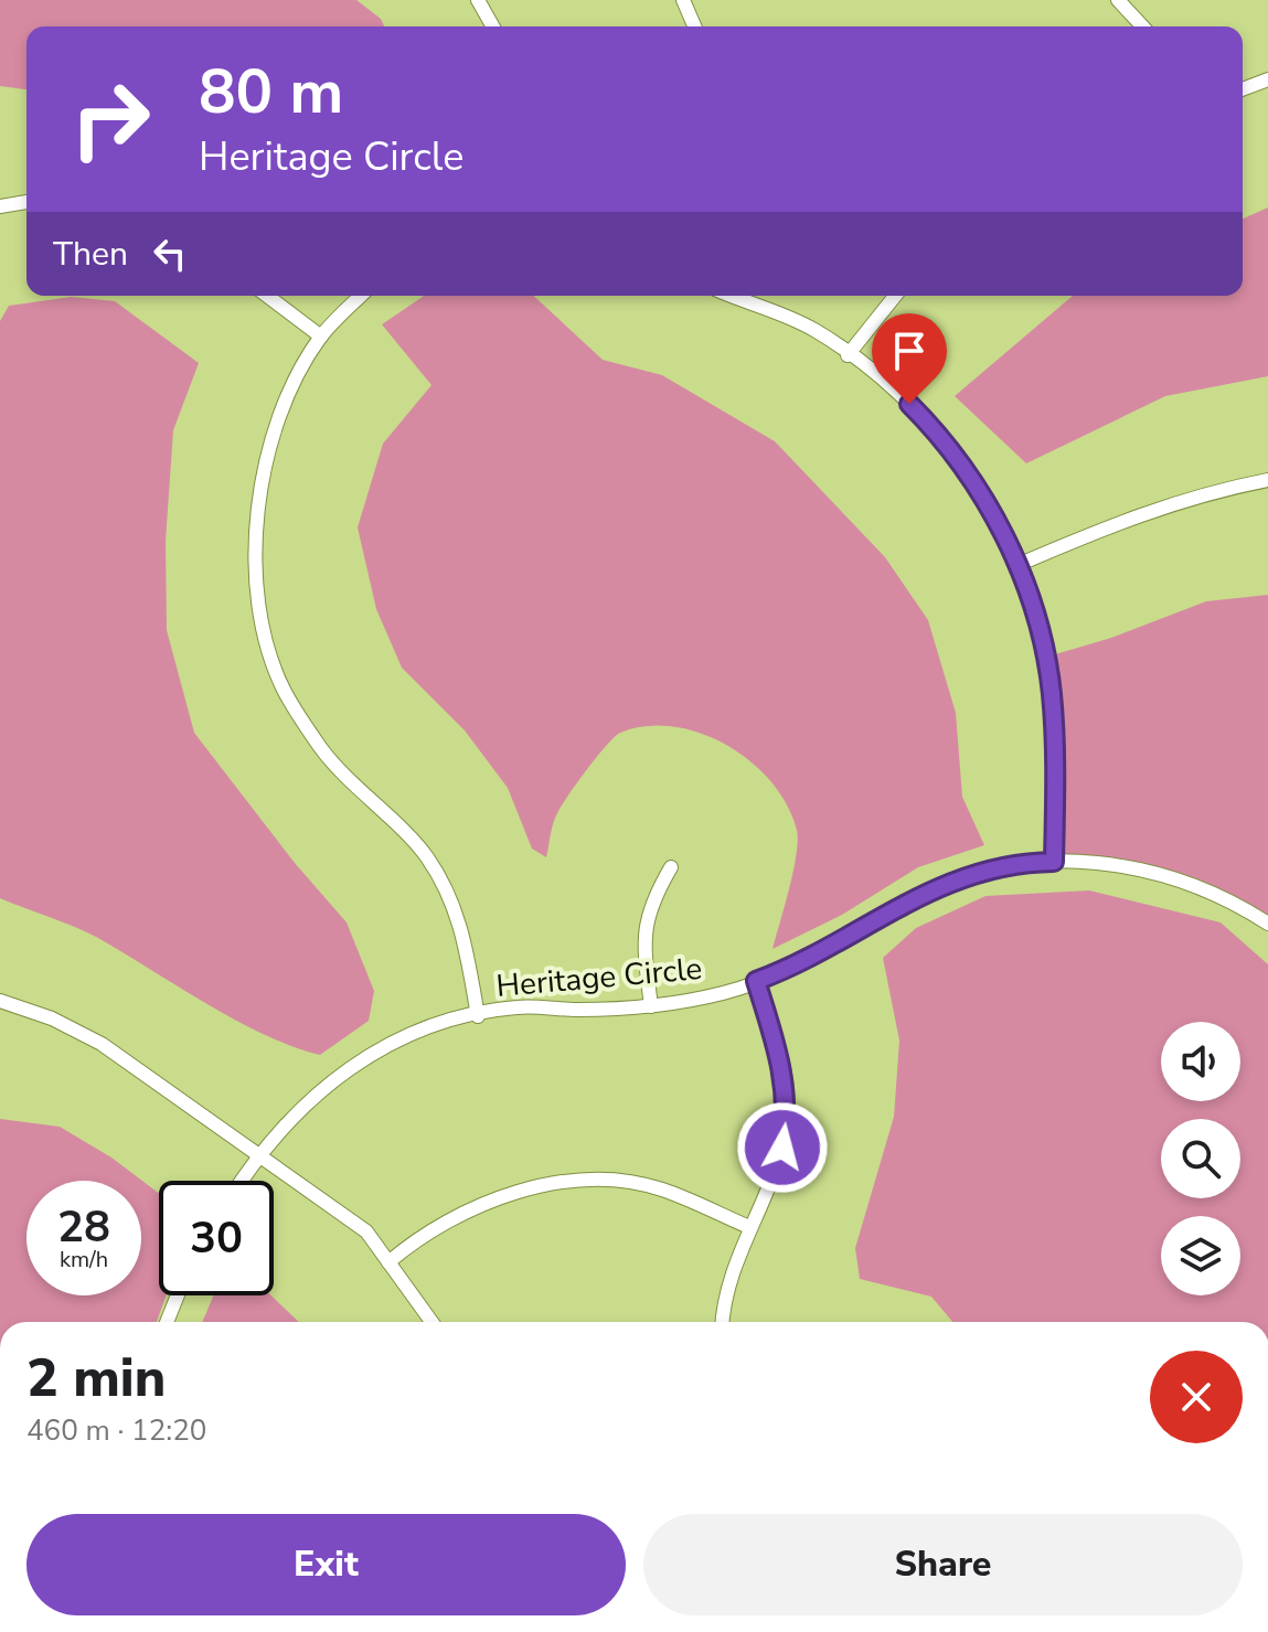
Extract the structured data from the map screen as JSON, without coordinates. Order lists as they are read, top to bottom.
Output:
{
  "streets": {
    "street": ["Heritage Circle"]
  },
  "page": {
    "turn": ["80 m", "Heritage Circle"],
    "then": "Then",
    "speed": "28 km/h",
    "limit": "30",
    "heading": ["2 min", "460 m · 12:20"],
    "buttons": ["Exit", "Share"]
  }
}
